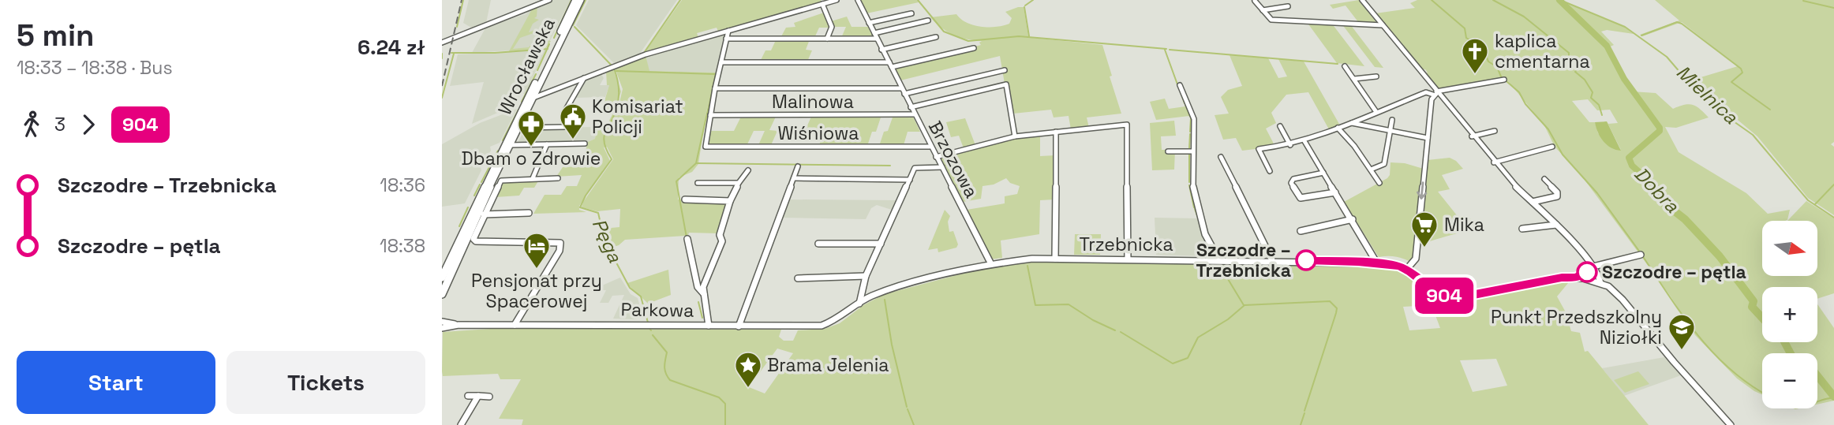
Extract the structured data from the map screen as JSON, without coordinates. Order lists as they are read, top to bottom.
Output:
{
  "streets": {
    "main road": ["Wrocławska"],
    "street": [
      "Malinowa",
      "Wiśniowa",
      "Brzozowa",
      "Trzebnicka",
      "Parkowa"
    ]
  },
  "crossings": [
    ["Malinowa", "Wiśniowa"],
    ["Malinowa", "Brzozowa"],
    ["Wiśniowa", "Brzozowa"],
    ["Brzozowa", "Trzebnicka"],
    ["Trzebnicka", "Parkowa"]
  ],
  "water": ["Mielnica", "Dobra", "Pęga"],
  "places": {
    "church": ["kaplica cmentarna"],
    "public building": ["Komisariat Policji"],
    "pharmacy": ["Dbam o Zdrowie"],
    "supermarket": ["Mika"],
    "other": ["Szczodre – Trzebnicka", "Szczodre – pętla"],
    "hotel": ["Pensjonat przy Spacerowej"],
    "school or university": ["Punkt Przedszkolny Niziołki"],
    "place": ["Brama Jelenia"]
  },
  "lines": ["bus line 904"],
  "north": "right",
  "page": {
    "heading": ["5 min", "18:33 – 18:38 · Bus", "6.24 zł"],
    "on_map": "904",
    "legs": ["3", "904"],
    "list": [
      {
        "name": "Szczodre – Trzebnicka",
        "value": "18:36"
      },
      {
        "name": "Szczodre – pętla",
        "value": "18:38"
      }
    ],
    "map_buttons": ["+", "−"],
    "buttons": ["Start", "Tickets"]
  }
}
